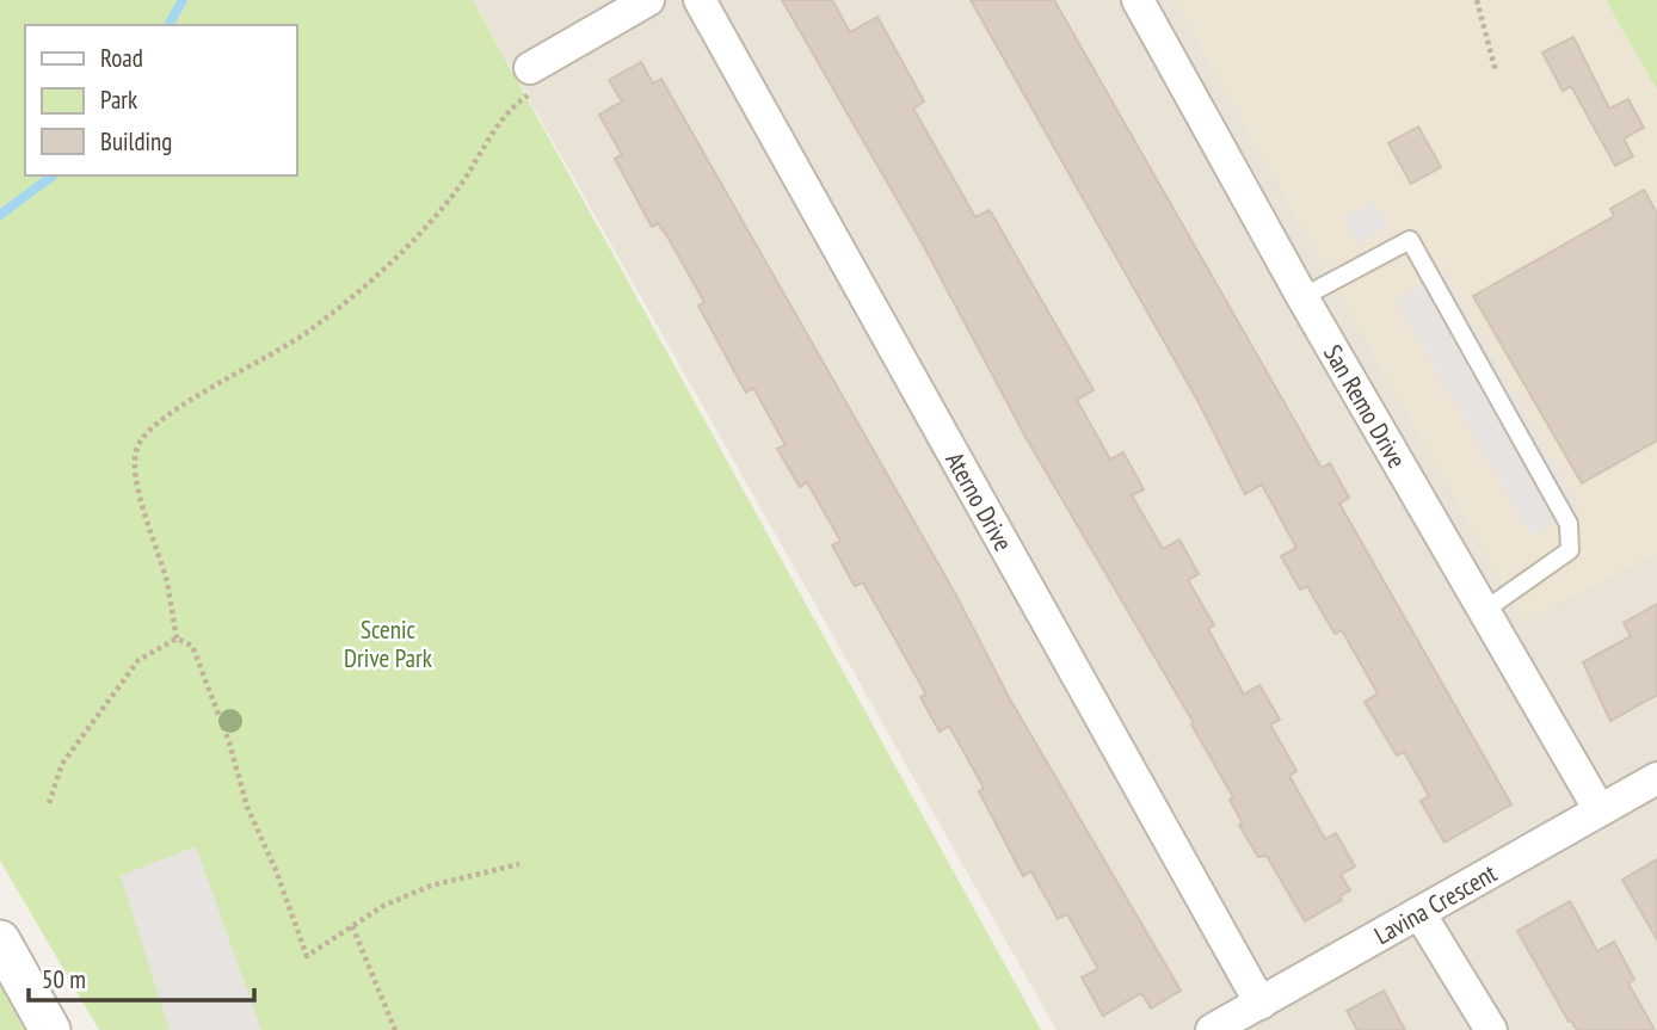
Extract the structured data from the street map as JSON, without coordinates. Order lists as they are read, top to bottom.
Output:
{
  "streets": {
    "street": ["San Remo Drive", "Aterno Drive", "Lavina Crescent"]
  },
  "crossings": [
    ["San Remo Drive", "Lavina Crescent"],
    ["Aterno Drive", "Lavina Crescent"]
  ],
  "parks": ["Scenic Drive Park"],
  "legend": ["Road", "Park", "Building"],
  "scale_bar": "50 m"
}
